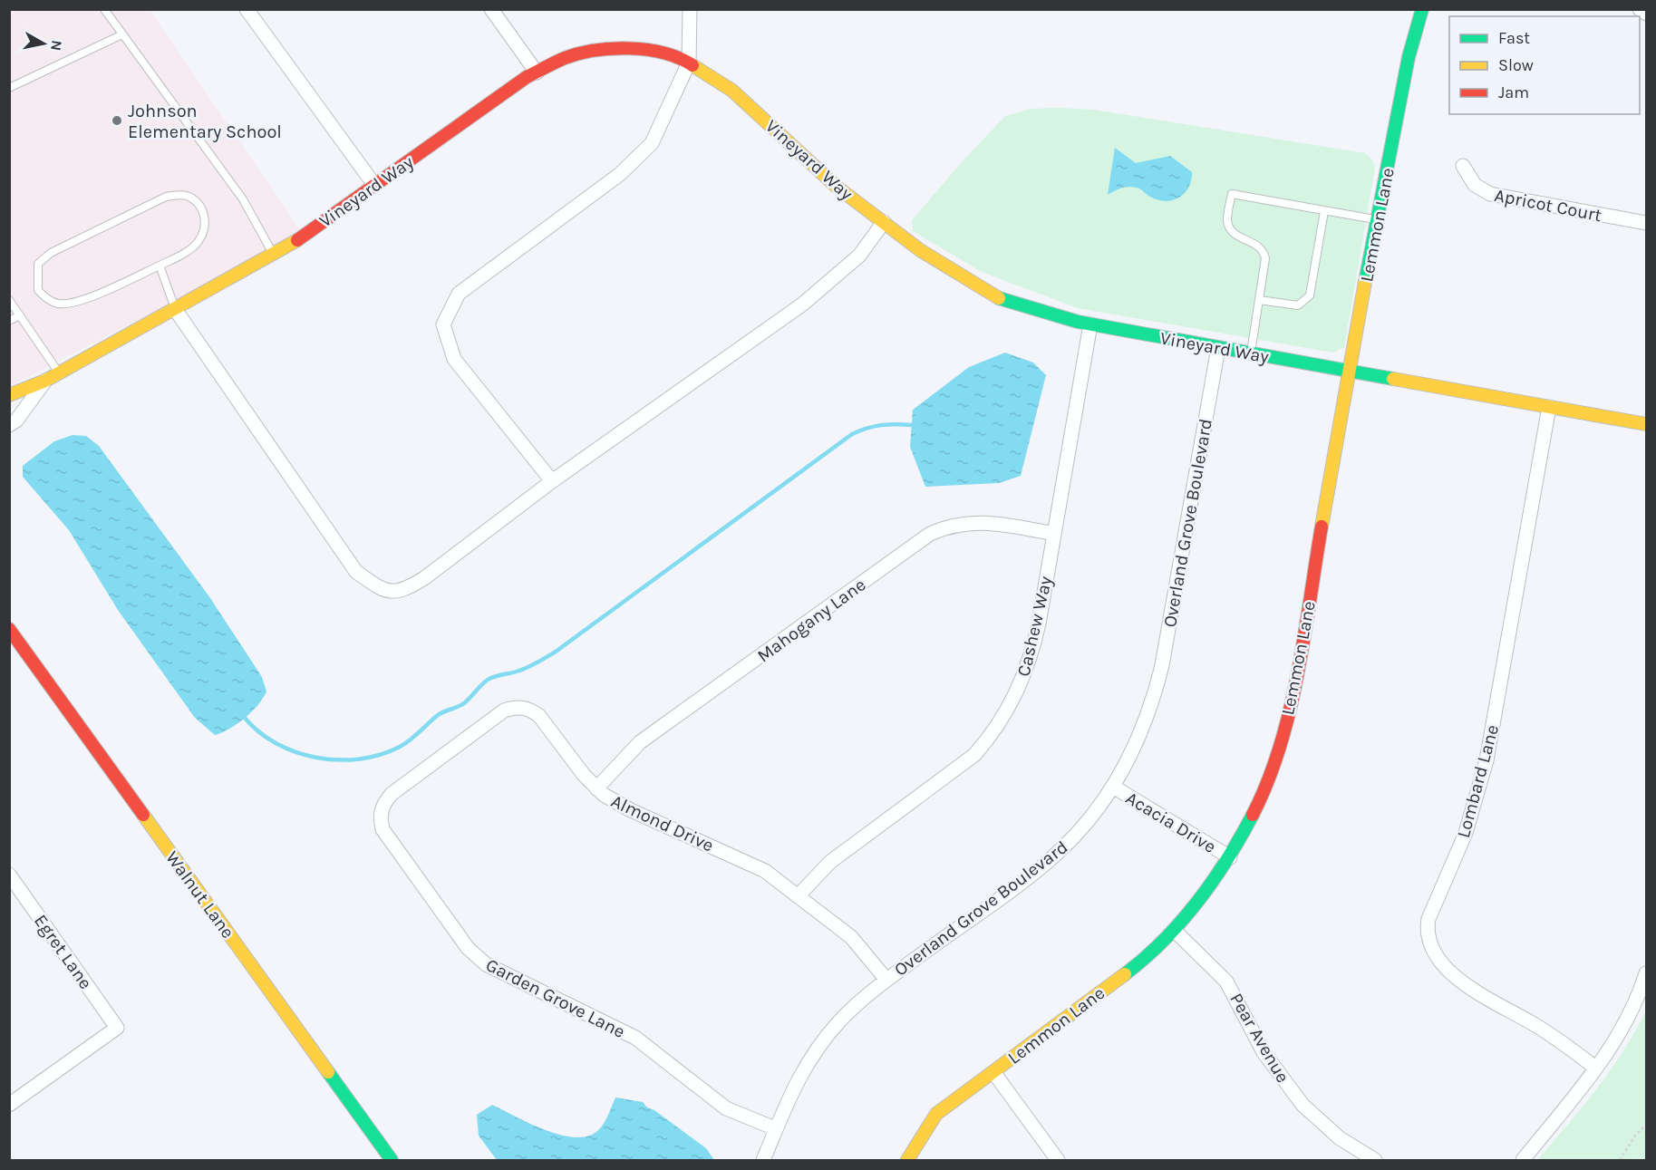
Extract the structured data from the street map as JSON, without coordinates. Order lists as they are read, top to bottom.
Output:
{
  "streets": {
    "street": [
      "Vineyard Way",
      "Apricot Court",
      "Lemmon Lane",
      "Overland Grove Boulevard",
      "Mahogany Lane",
      "Cashew Way",
      "Lombard Lane",
      "Acacia Drive",
      "Almond Drive",
      "Walnut Lane",
      "Egret Lane",
      "Garden Grove Lane",
      "Pear Avenue"
    ]
  },
  "crossings": [
    ["Vineyard Way", "Lemmon Lane"],
    ["Vineyard Way", "Overland Grove Boulevard"],
    ["Vineyard Way", "Cashew Way"],
    ["Vineyard Way", "Lombard Lane"],
    ["Lemmon Lane", "Acacia Drive"],
    ["Lemmon Lane", "Pear Avenue"],
    ["Overland Grove Boulevard", "Acacia Drive"],
    ["Overland Grove Boulevard", "Almond Drive"],
    ["Overland Grove Boulevard", "Garden Grove Lane"],
    ["Mahogany Lane", "Cashew Way"],
    ["Mahogany Lane", "Almond Drive"],
    ["Cashew Way", "Almond Drive"],
    ["Almond Drive", "Garden Grove Lane"]
  ],
  "places": ["Johnson Elementary School"],
  "legend": ["Fast", "Slow", "Jam"],
  "north": "right"
}
